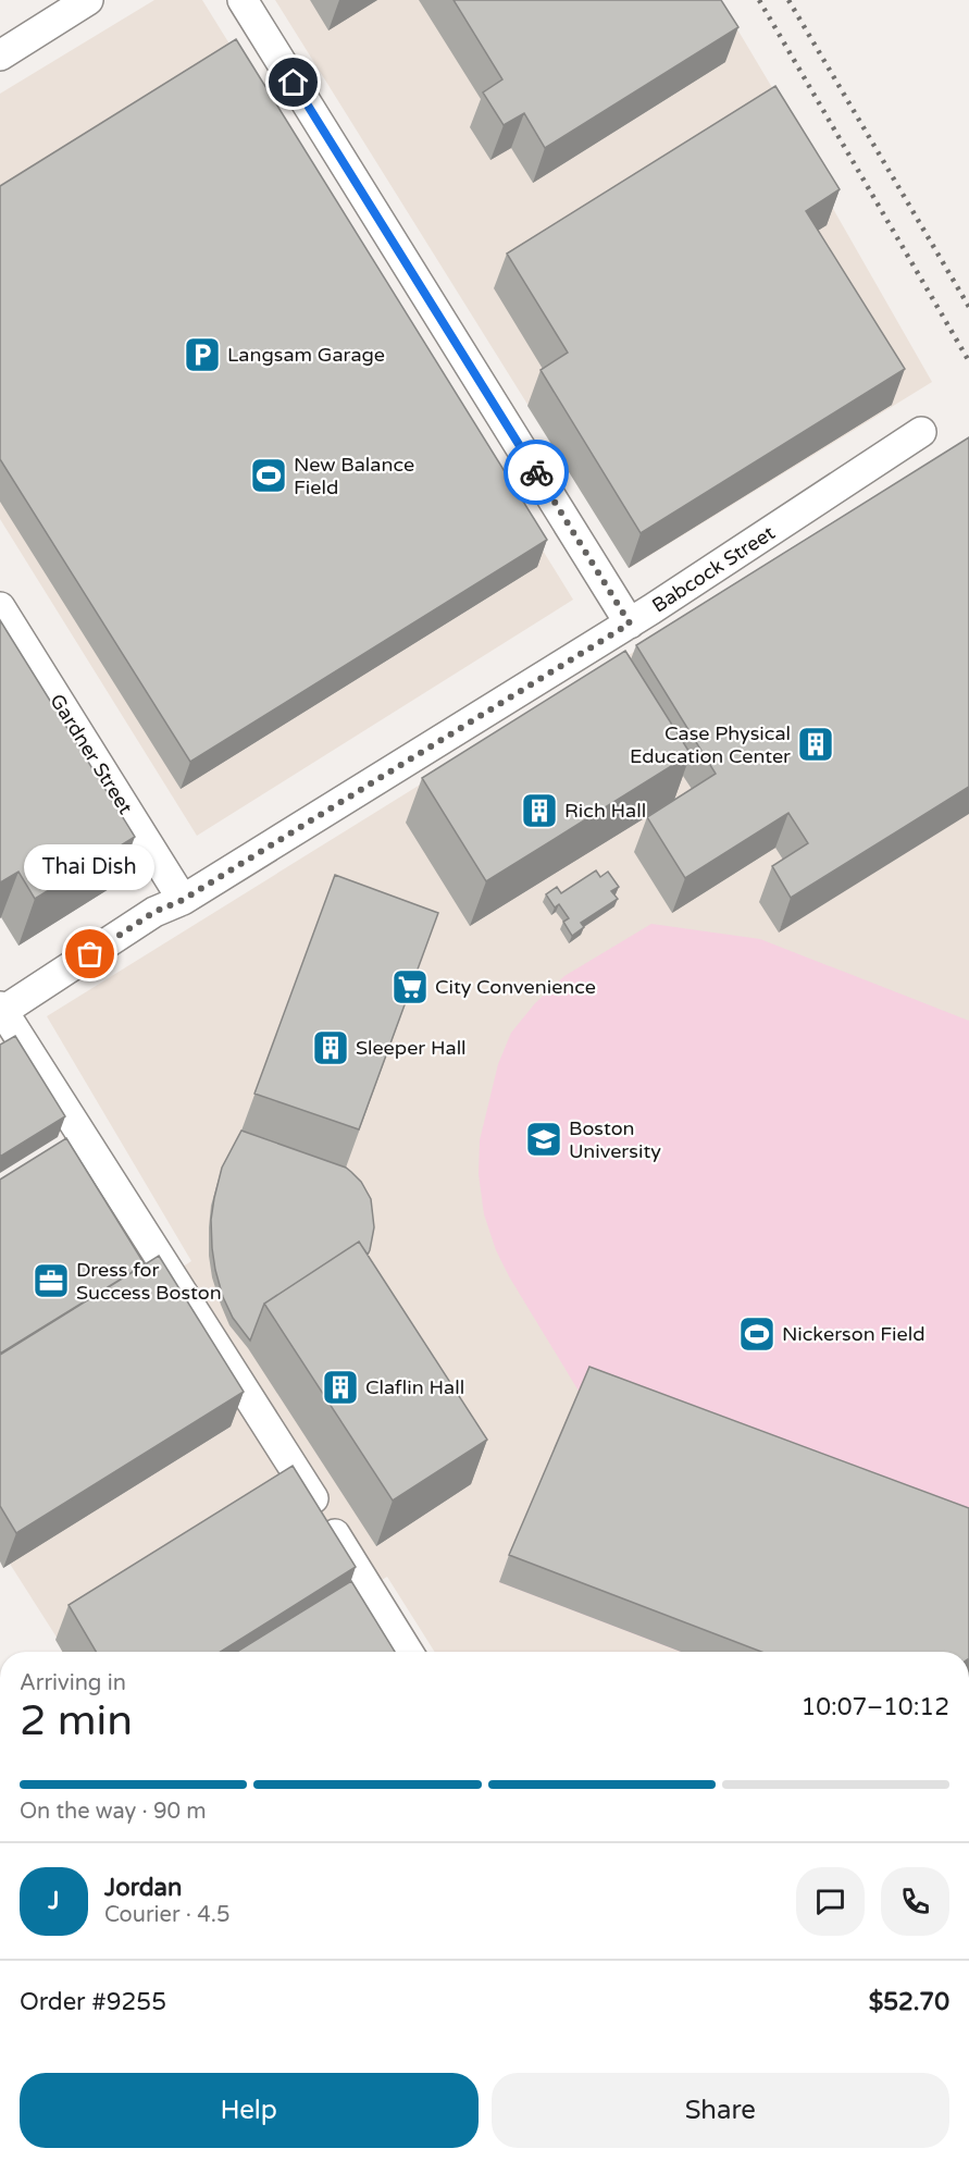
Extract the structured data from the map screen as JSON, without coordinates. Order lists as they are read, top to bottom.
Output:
{
  "streets": {
    "street": ["Babcock Street", "Gardner Street"]
  },
  "crossings": [
    ["Babcock Street", "Gardner Street"]
  ],
  "places": {
    "parking": ["Langsam Garage"],
    "sports": ["New Balance Field", "Nickerson Field"],
    "building": [
      "Case Physical Education Center",
      "Rich Hall",
      "Sleeper Hall",
      "Claflin Hall"
    ],
    "other": ["Thai Dish"],
    "supermarket": ["City Convenience"],
    "school or university": ["Boston University"],
    "office": ["Dress for Success Boston"]
  },
  "page": {
    "bubble": "Thai Dish",
    "heading": ["2 min", "Arriving in", "10:07–10:12"],
    "panel": [
      "Jordan",
      "Courier · 4.5",
      "Order #9255",
      "$52.70"
    ],
    "bar": "On the way · 90 m",
    "round": "J",
    "buttons": ["Help", "Share"]
  }
}
